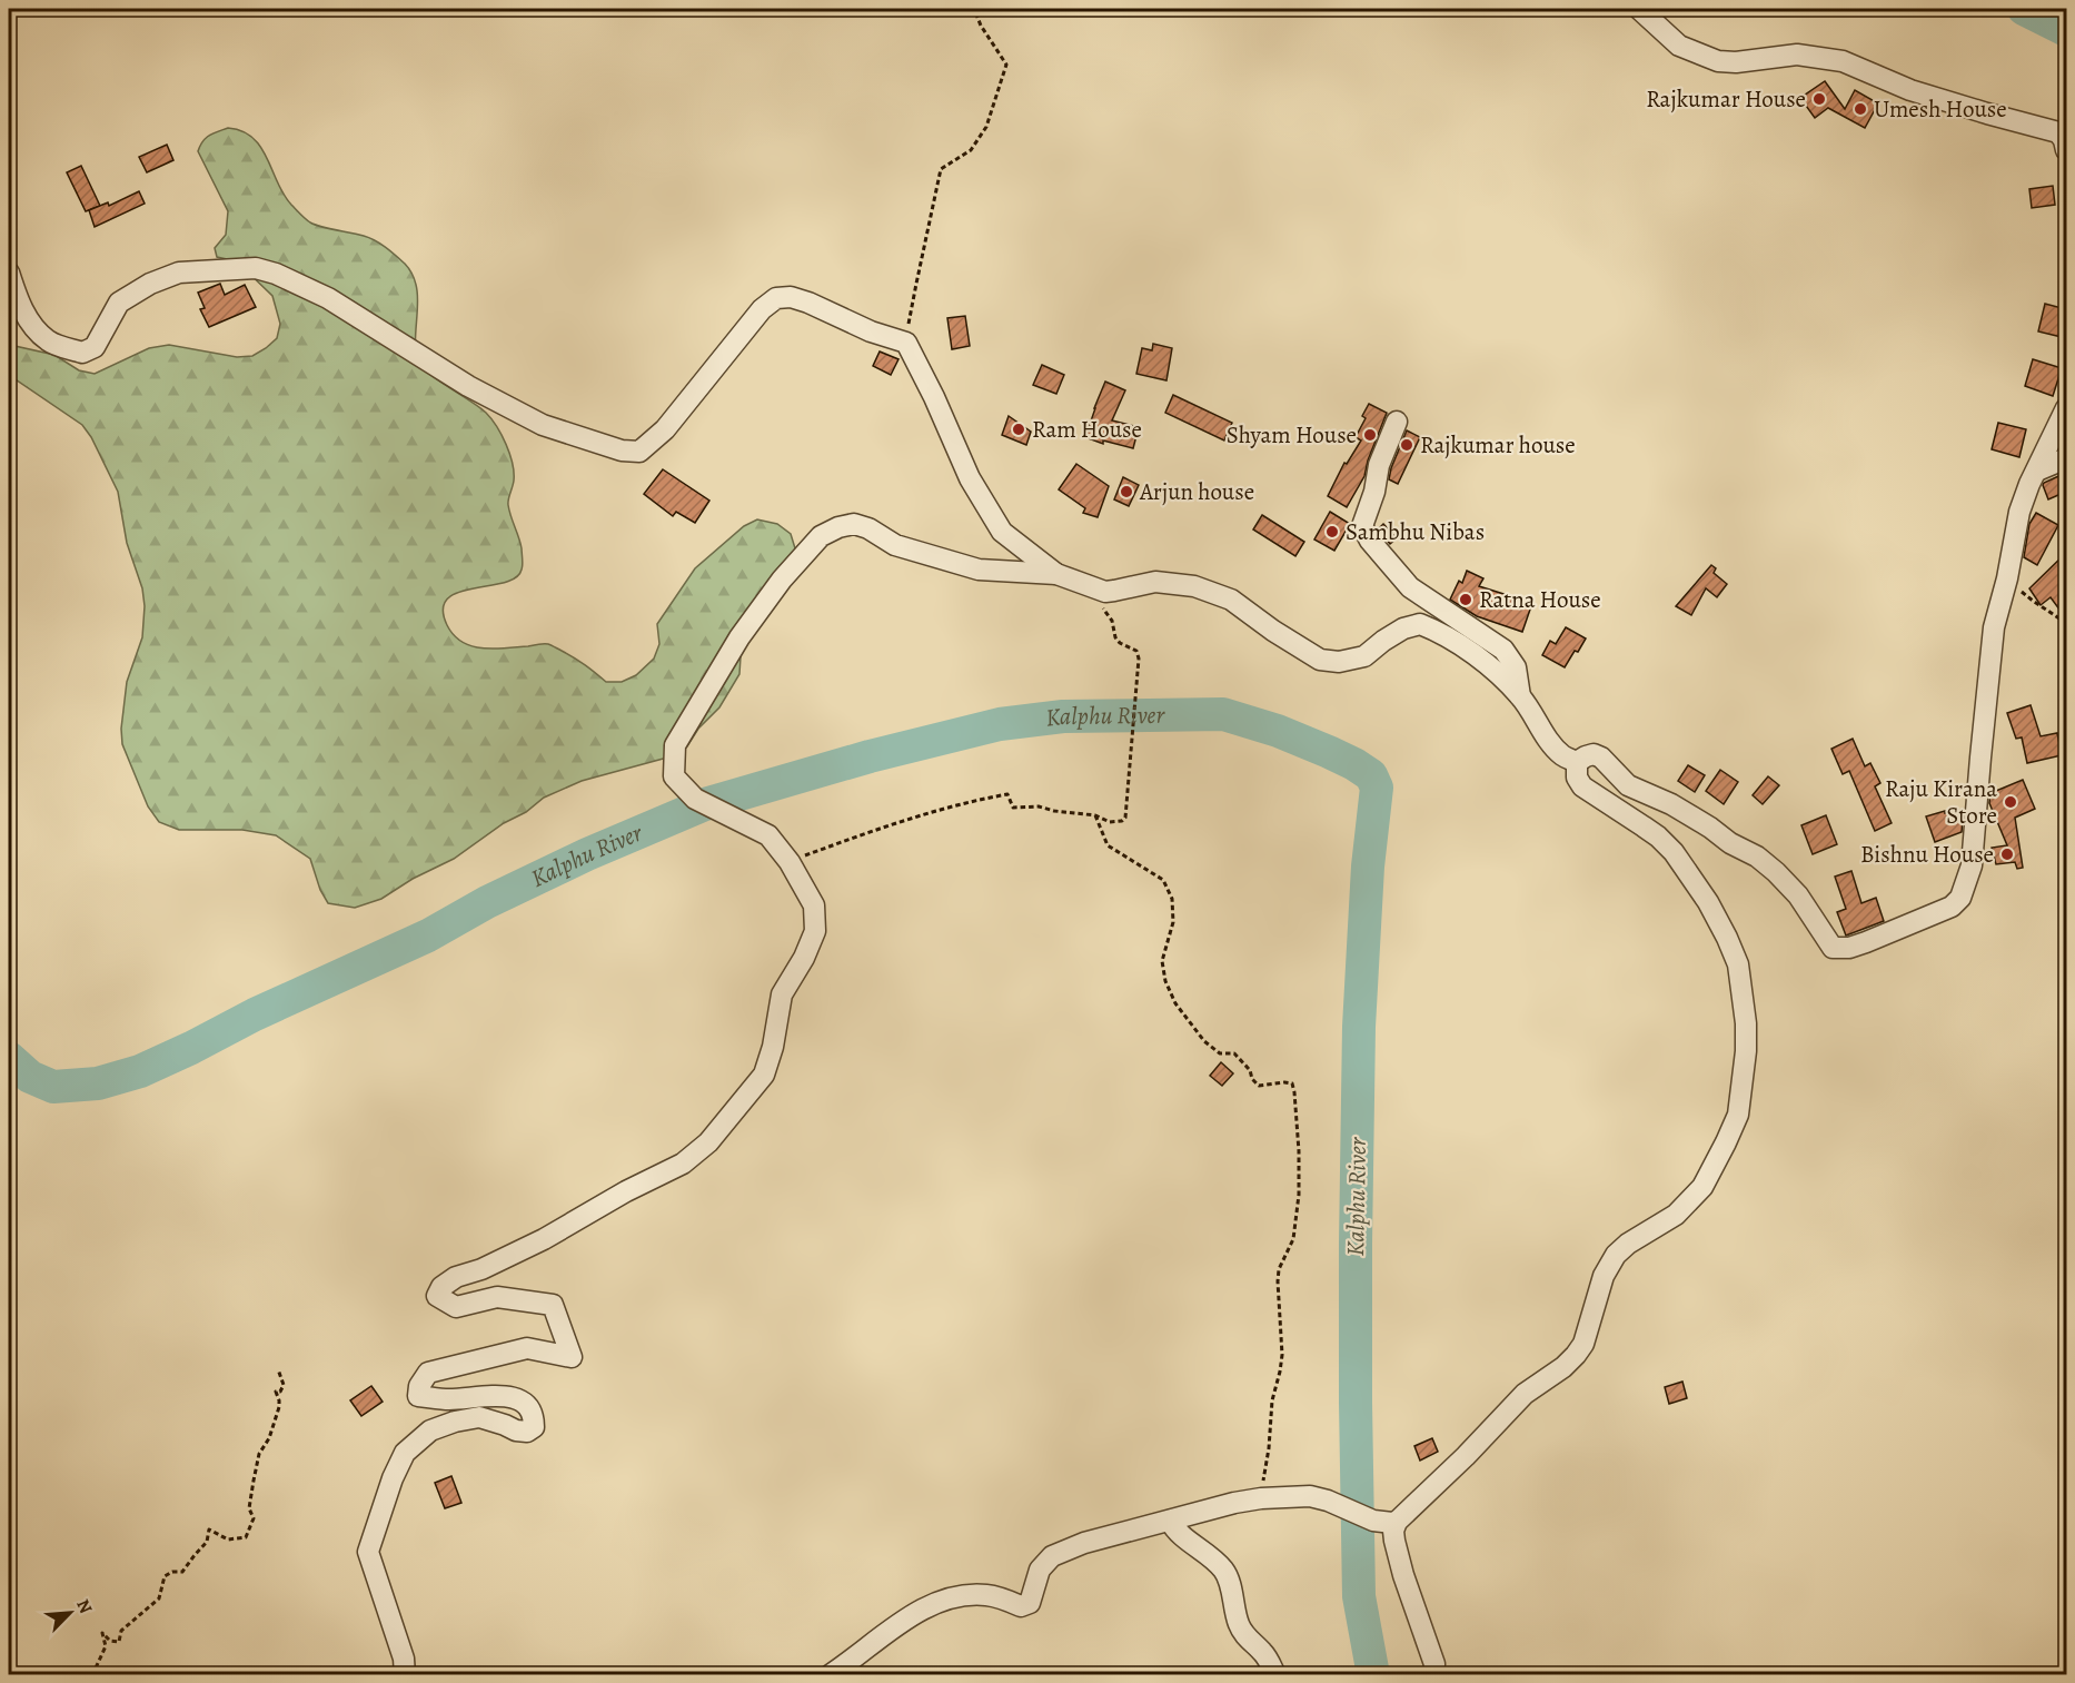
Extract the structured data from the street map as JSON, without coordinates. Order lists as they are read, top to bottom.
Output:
{
  "water": ["Kalphu River"],
  "places": [
    "Rajkumar House",
    "Umesh House",
    "Ram House",
    "Shyam House",
    "Rajkumar house",
    "Arjun house",
    "Sambhu Nibas",
    "Ratna House",
    "Raju Kirana Store",
    "Bishnu House"
  ],
  "north": "top right"
}
